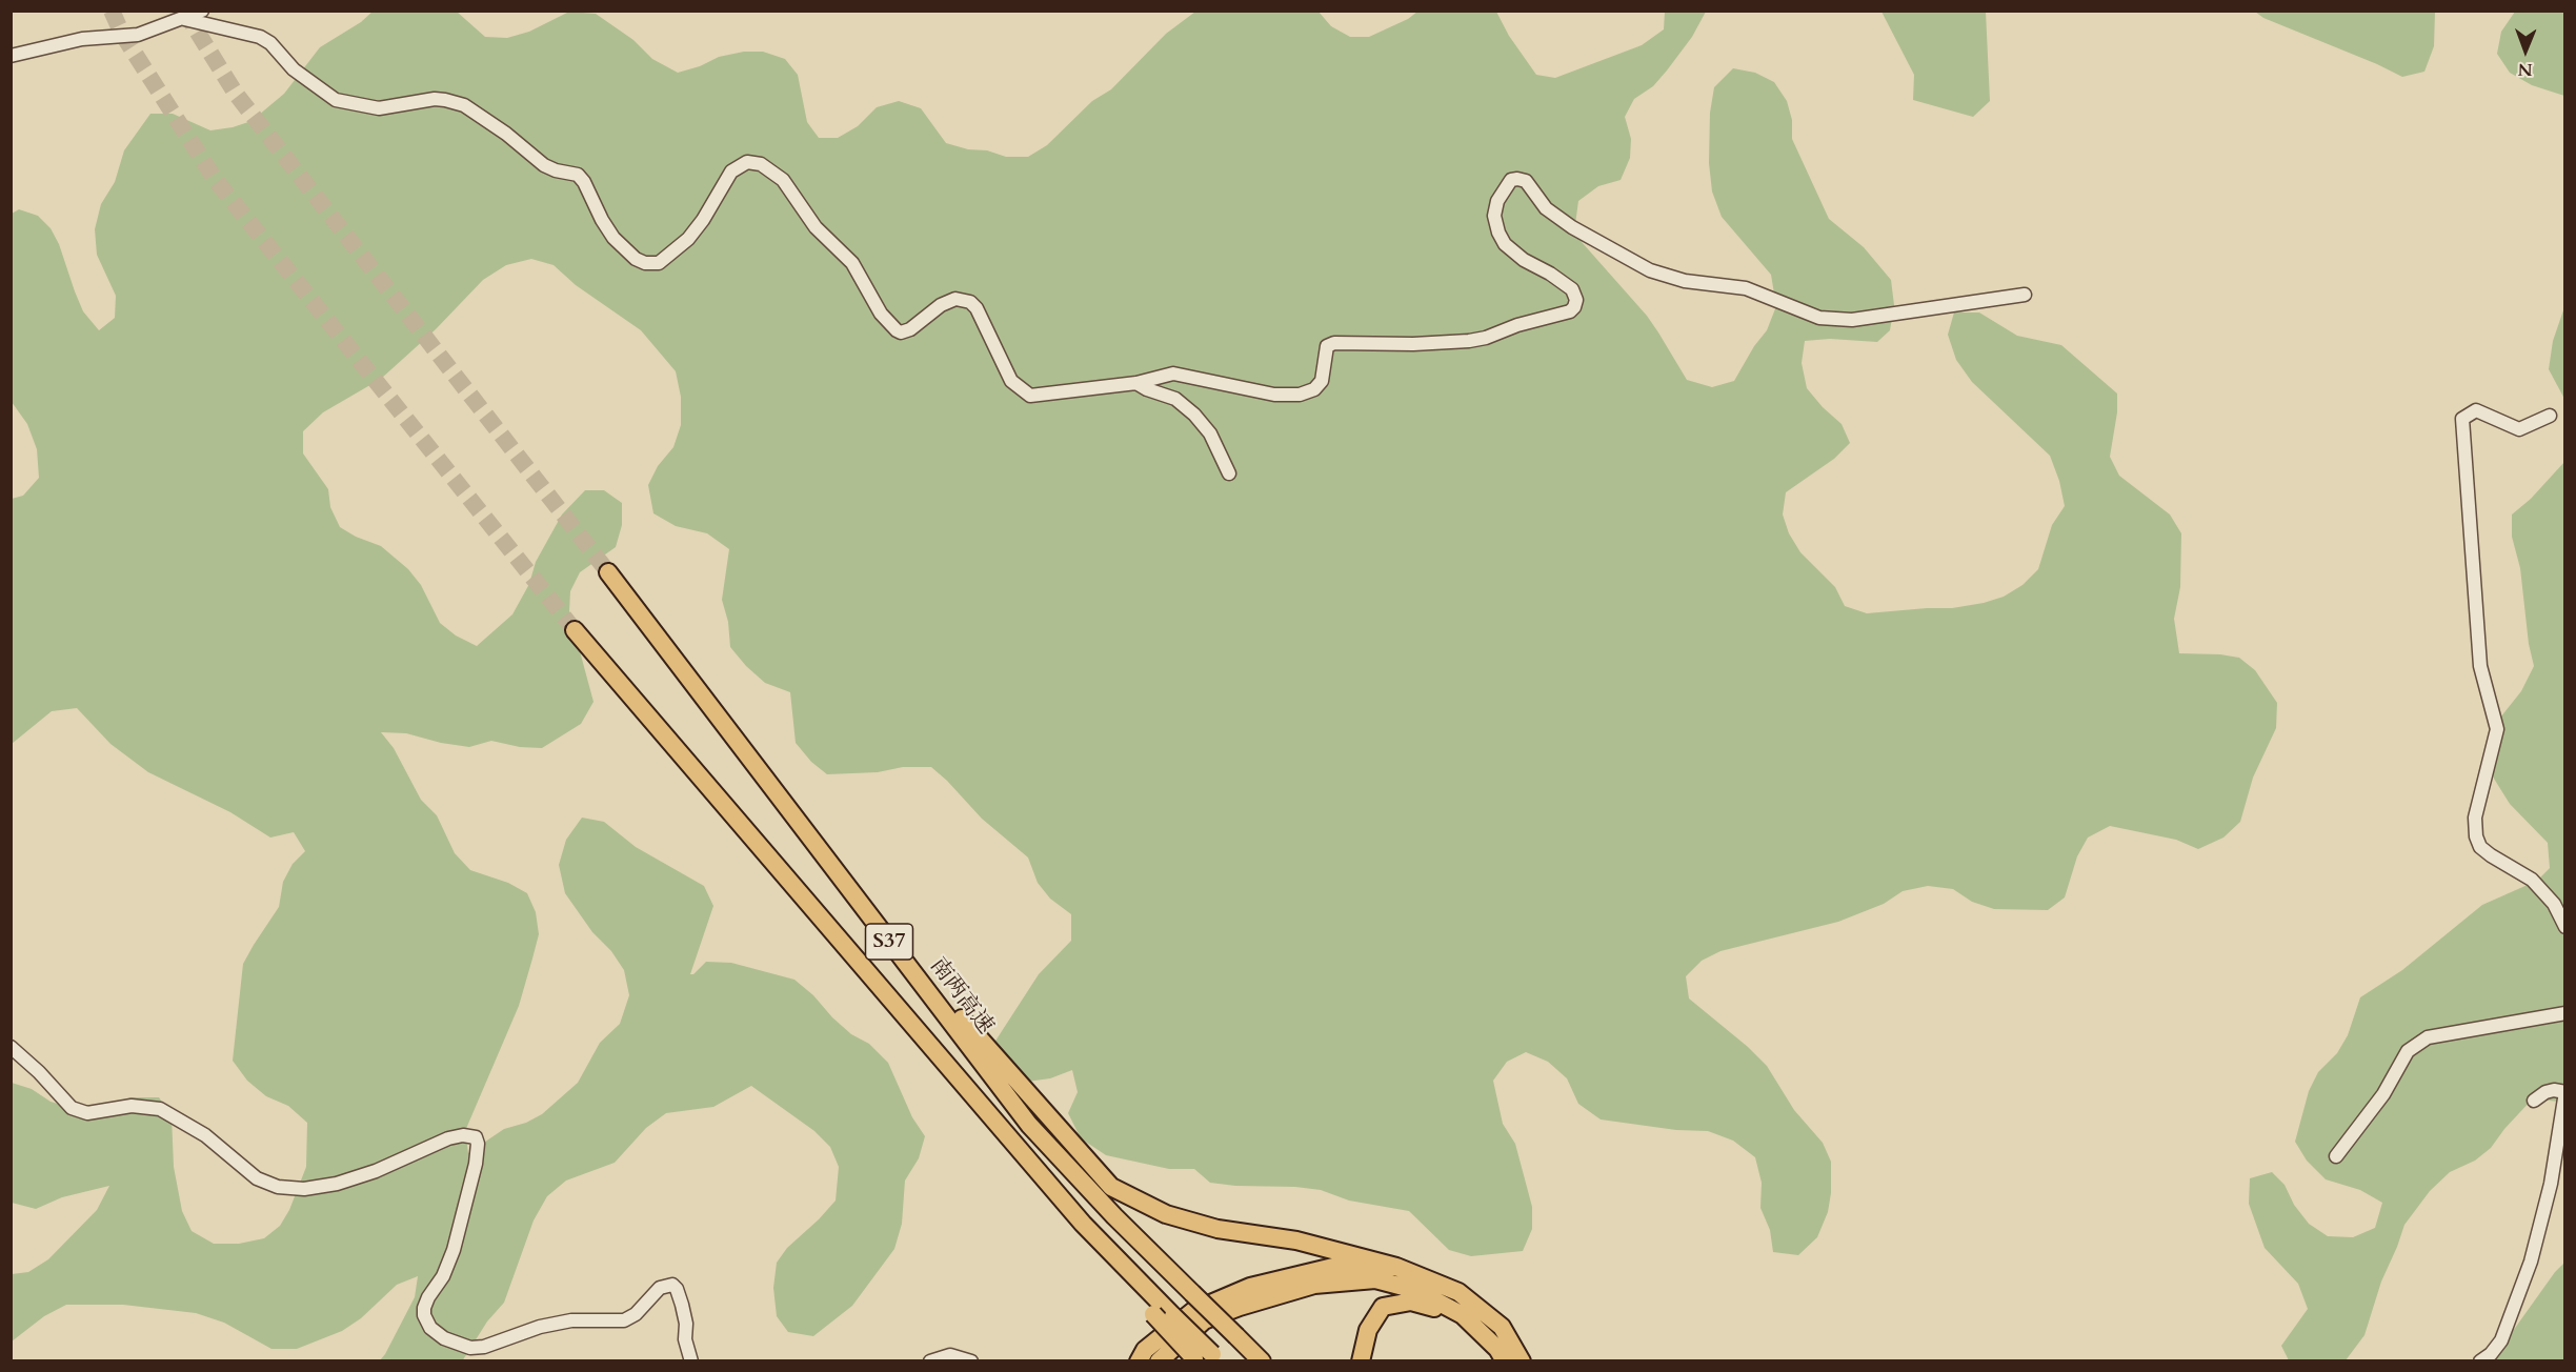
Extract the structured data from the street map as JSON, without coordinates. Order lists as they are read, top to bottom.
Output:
{
  "streets": {
    "highway": ["S37", "南两高速"]
  },
  "north": "bottom"
}
